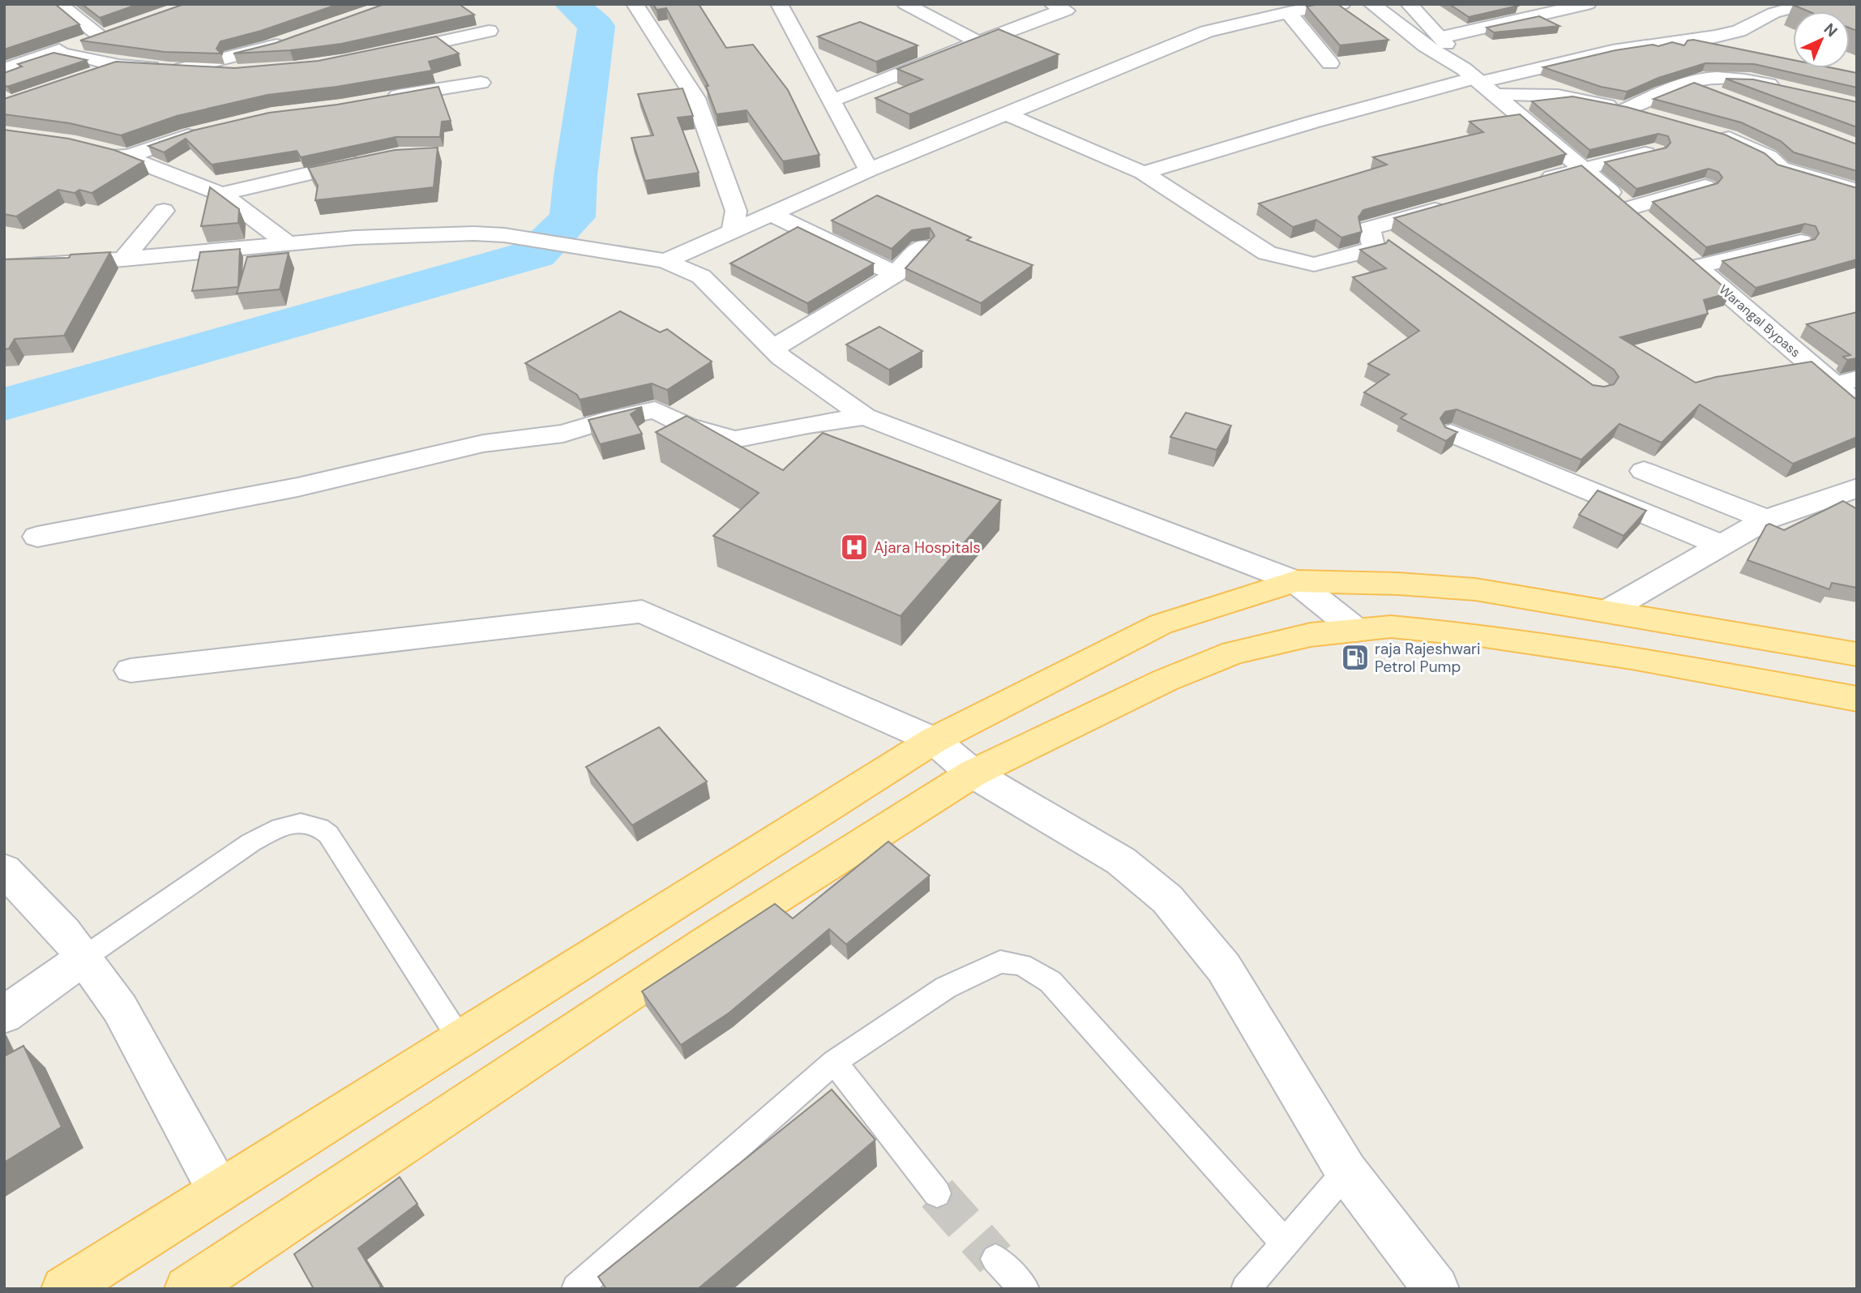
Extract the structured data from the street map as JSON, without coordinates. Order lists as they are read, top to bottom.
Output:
{
  "streets": {
    "street": ["Warangal Bypass"]
  },
  "places": {
    "hospital": ["Ajara Hospitals"],
    "fuel station": ["raja Rajeshwari Petrol Pump"]
  },
  "north": "top right"
}
